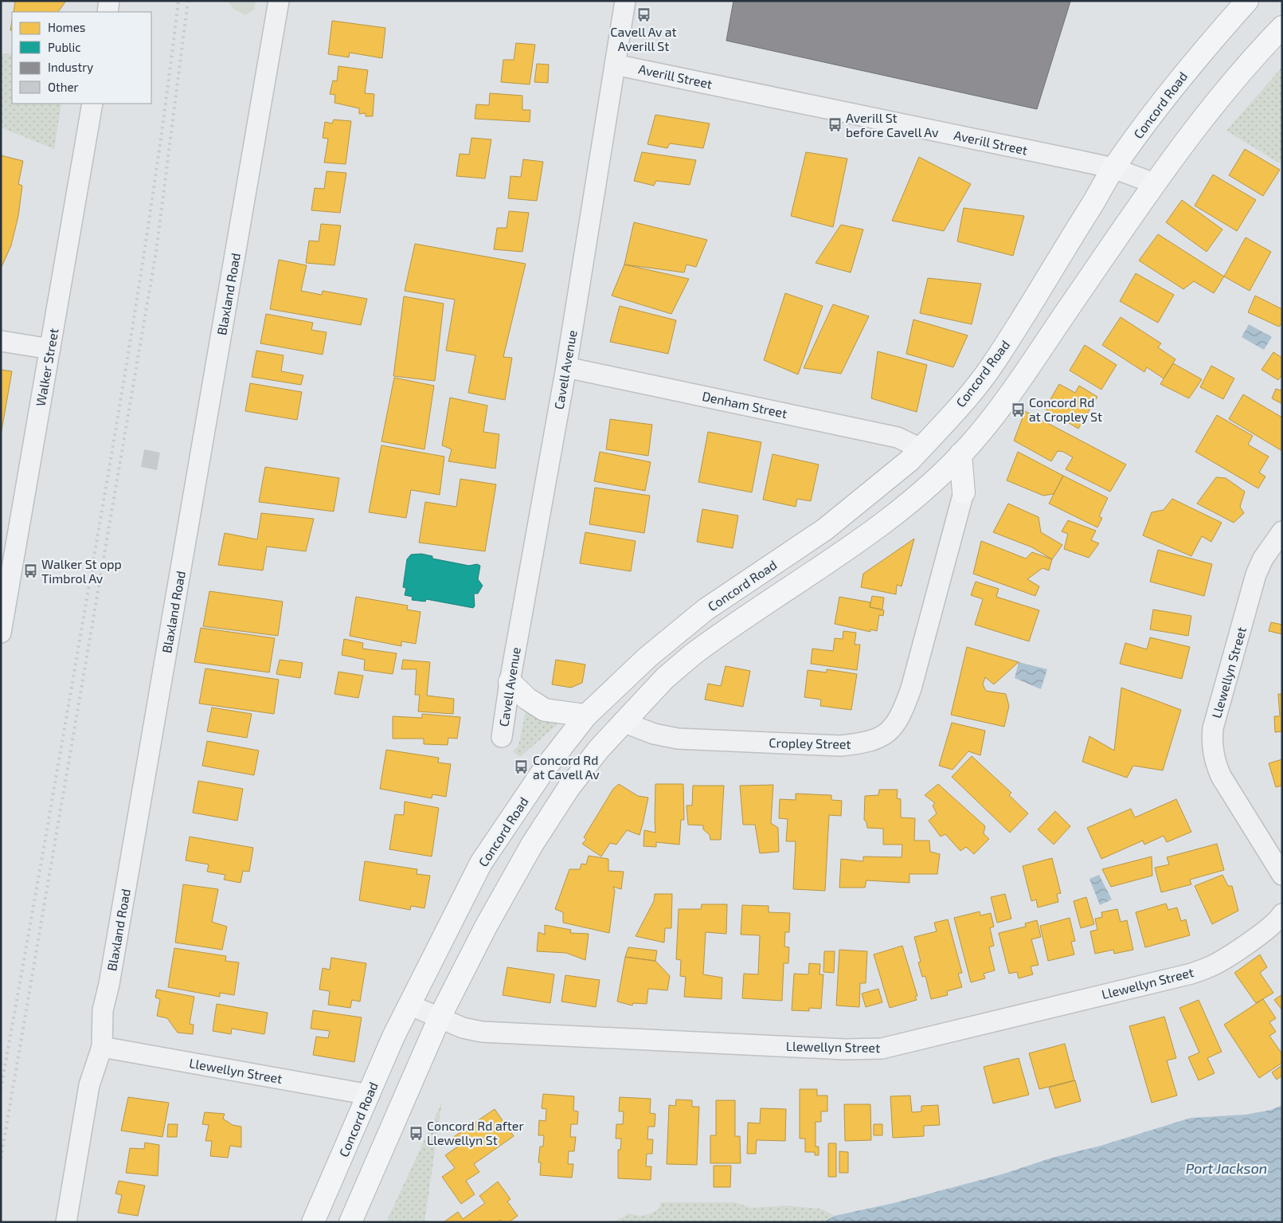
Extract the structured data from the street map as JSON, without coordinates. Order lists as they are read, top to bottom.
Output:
{
  "streets": {
    "highway": ["Concord Road"],
    "street": [
      "Averill Street",
      "Blaxland Road",
      "Walker Street",
      "Cavell Avenue",
      "Denham Street",
      "Llewellyn Street",
      "Cropley Street"
    ]
  },
  "crossings": [
    ["Averill Street", "Concord Road"],
    ["Averill Street", "Cavell Avenue"],
    ["Concord Road", "Denham Street"],
    ["Concord Road", "Llewellyn Street"],
    ["Blaxland Road", "Llewellyn Street"],
    ["Cavell Avenue", "Denham Street"]
  ],
  "water": ["Port Jackson"],
  "places": {
    "bus stop": [
      "Cavell Av at Averill St",
      "Averill St before Cavell Av",
      "Concord Rd at Cropley St",
      "Walker St opp Timbrol Av",
      "Concord Rd at Cavell Av",
      "Concord Rd after Llewellyn St"
    ]
  },
  "legend": [
    "Homes",
    "Public",
    "Industry",
    "Other"
  ]
}
